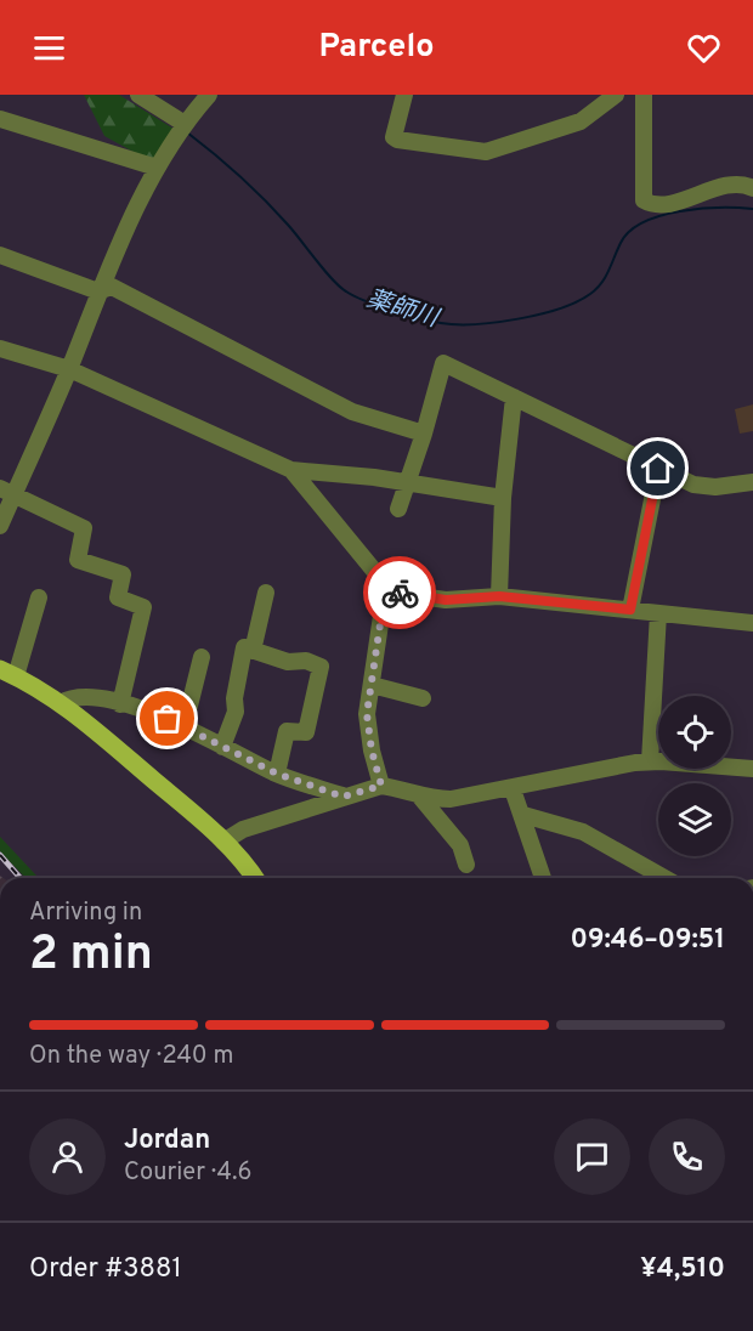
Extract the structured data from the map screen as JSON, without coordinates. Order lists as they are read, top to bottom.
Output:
{
  "water": ["薬師川"],
  "page": {
    "header": "Parcelo",
    "heading": ["2 min", "Arriving in", "09:46–09:51"],
    "panel": [
      "Jordan",
      "Courier · 4.6",
      "Order #3881",
      "¥4,510"
    ],
    "bar": "On the way · 240 m"
  }
}
